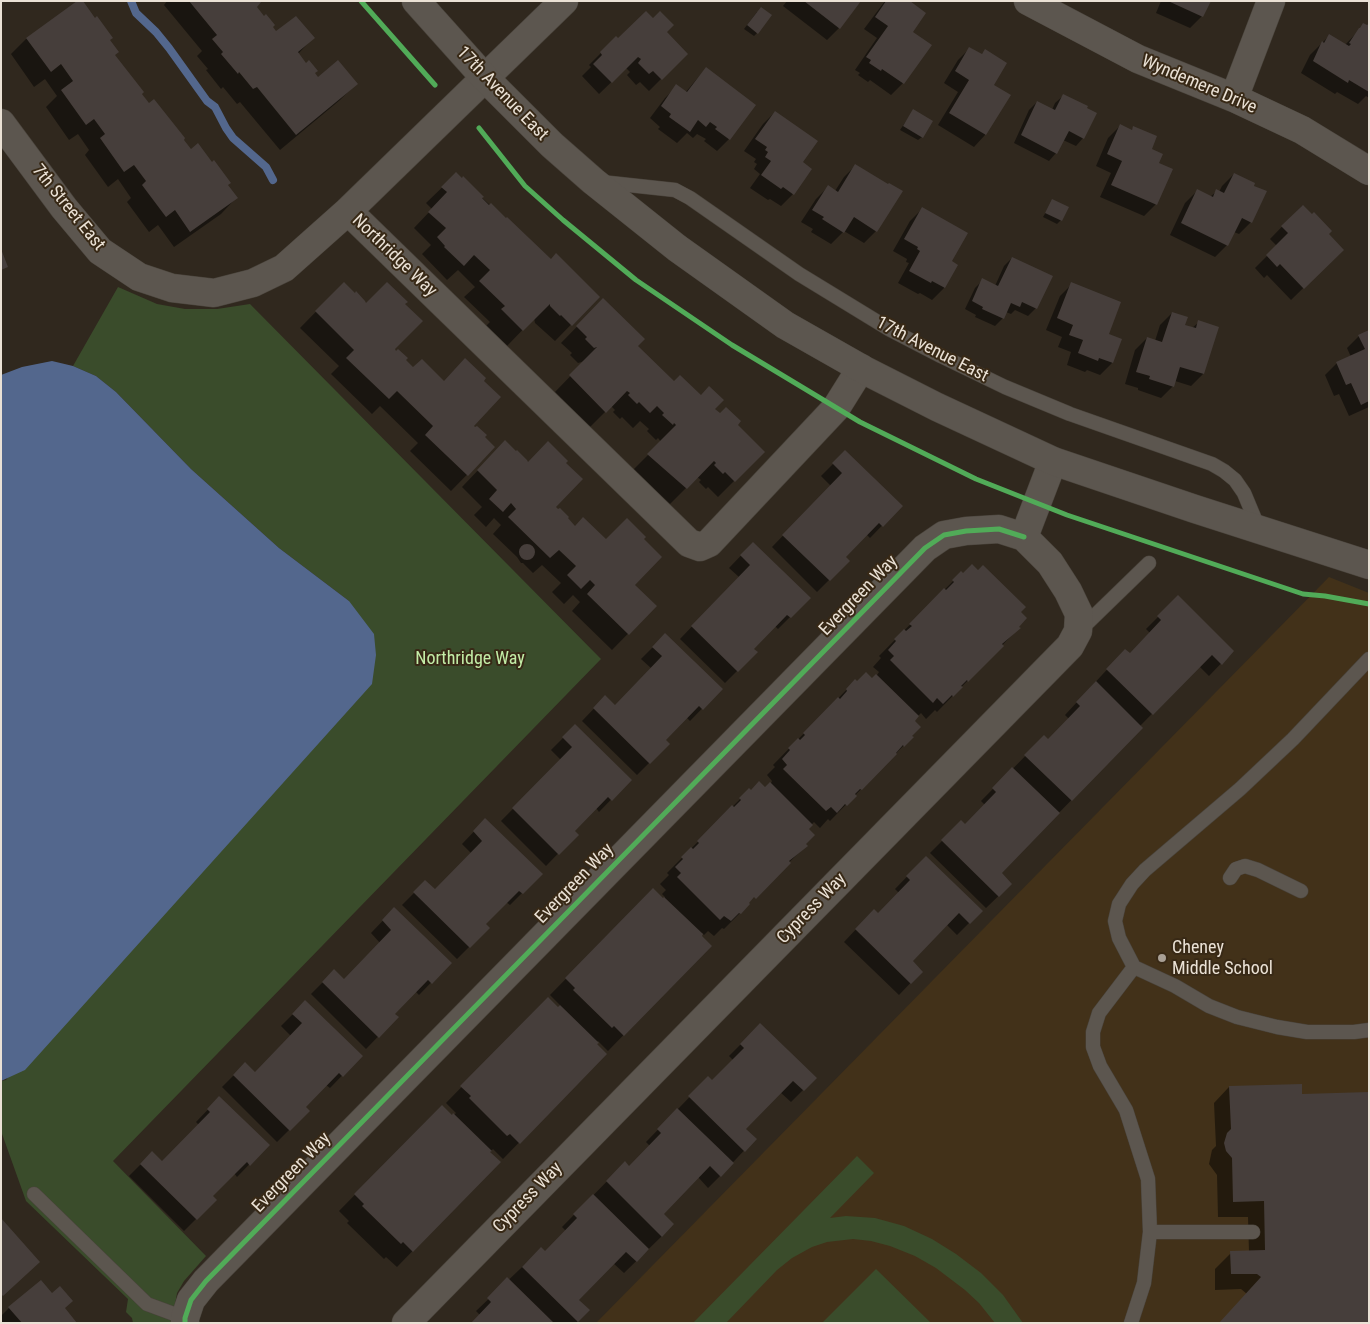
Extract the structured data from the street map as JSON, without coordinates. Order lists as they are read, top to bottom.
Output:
{
  "streets": {
    "street": [
      "Wyndemere Drive",
      "17th Avenue East",
      "7th Street East",
      "Northridge Way",
      "Evergreen Way",
      "Cypress Way"
    ]
  },
  "crossings": [
    ["17th Avenue East", "7th Street East"],
    ["17th Avenue East", "Northridge Way"],
    ["7th Street East", "Northridge Way"]
  ],
  "parks": ["Northridge Way"],
  "places": ["Cheney Middle School"]
}
